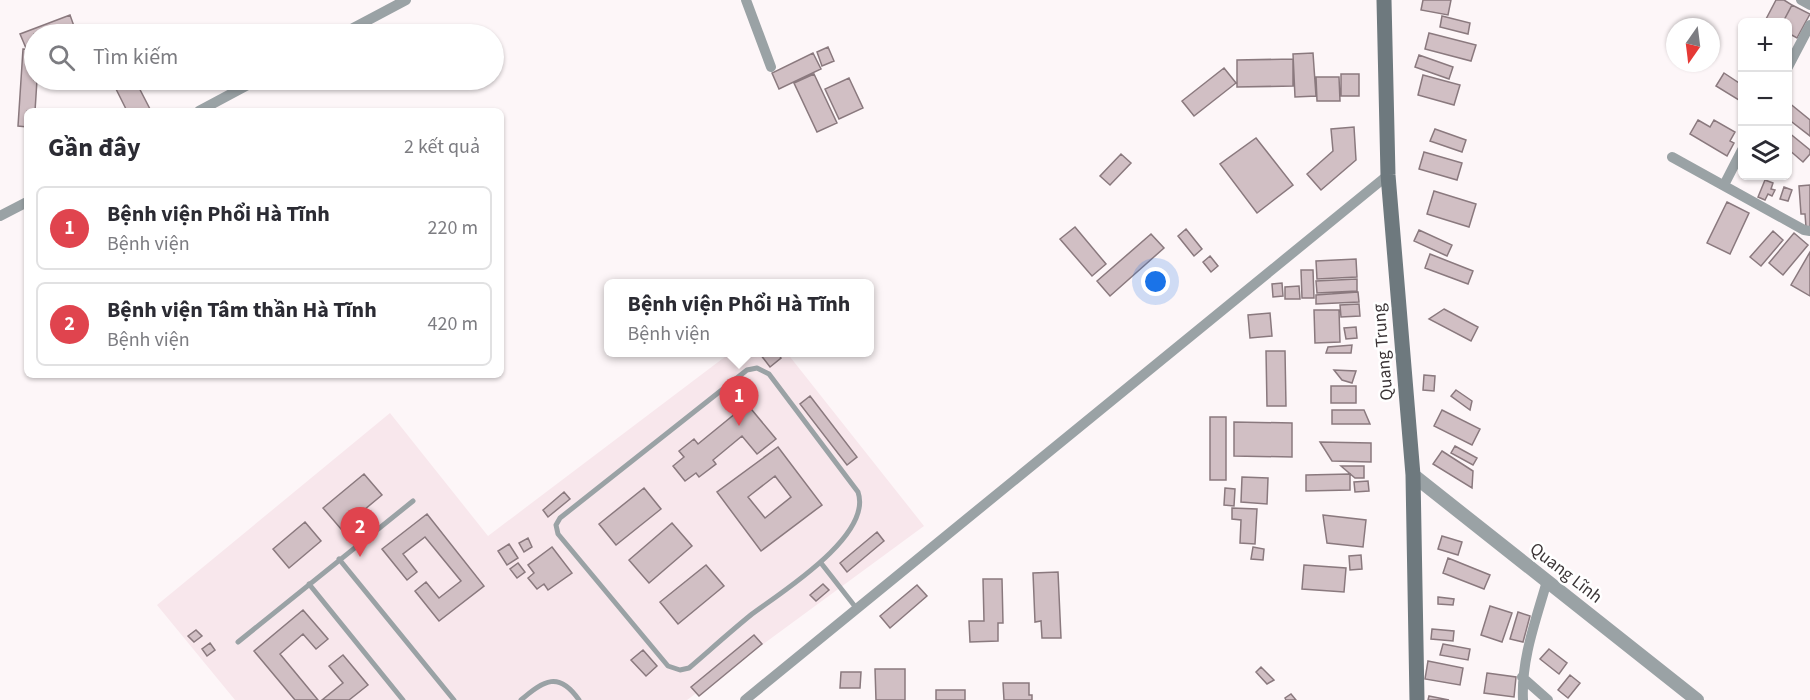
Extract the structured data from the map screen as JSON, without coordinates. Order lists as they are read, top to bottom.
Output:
{
  "streets": {
    "main road": ["Quang Trung"],
    "street": ["Quang Lĩnh"]
  },
  "crossings": [
    ["Quang Trung", "Quang Lĩnh"]
  ],
  "north": "bottom",
  "page": {
    "map_buttons": ["+", "−"],
    "search": "Tìm kiếm",
    "heading": ["Gần đây", "2 kết quả"],
    "list": [
      {
        "mark": "1",
        "name": "Bệnh viện Phổi Hà Tĩnh",
        "note": "Bệnh viện",
        "value": "220 m"
      },
      {
        "mark": "2",
        "name": "Bệnh viện Tâm thần Hà Tĩnh",
        "note": "Bệnh viện",
        "value": "420 m"
      }
    ],
    "popup": ["Bệnh viện Phổi Hà Tĩnh", "Bệnh viện"],
    "pins": ["1", "2"]
  }
}
